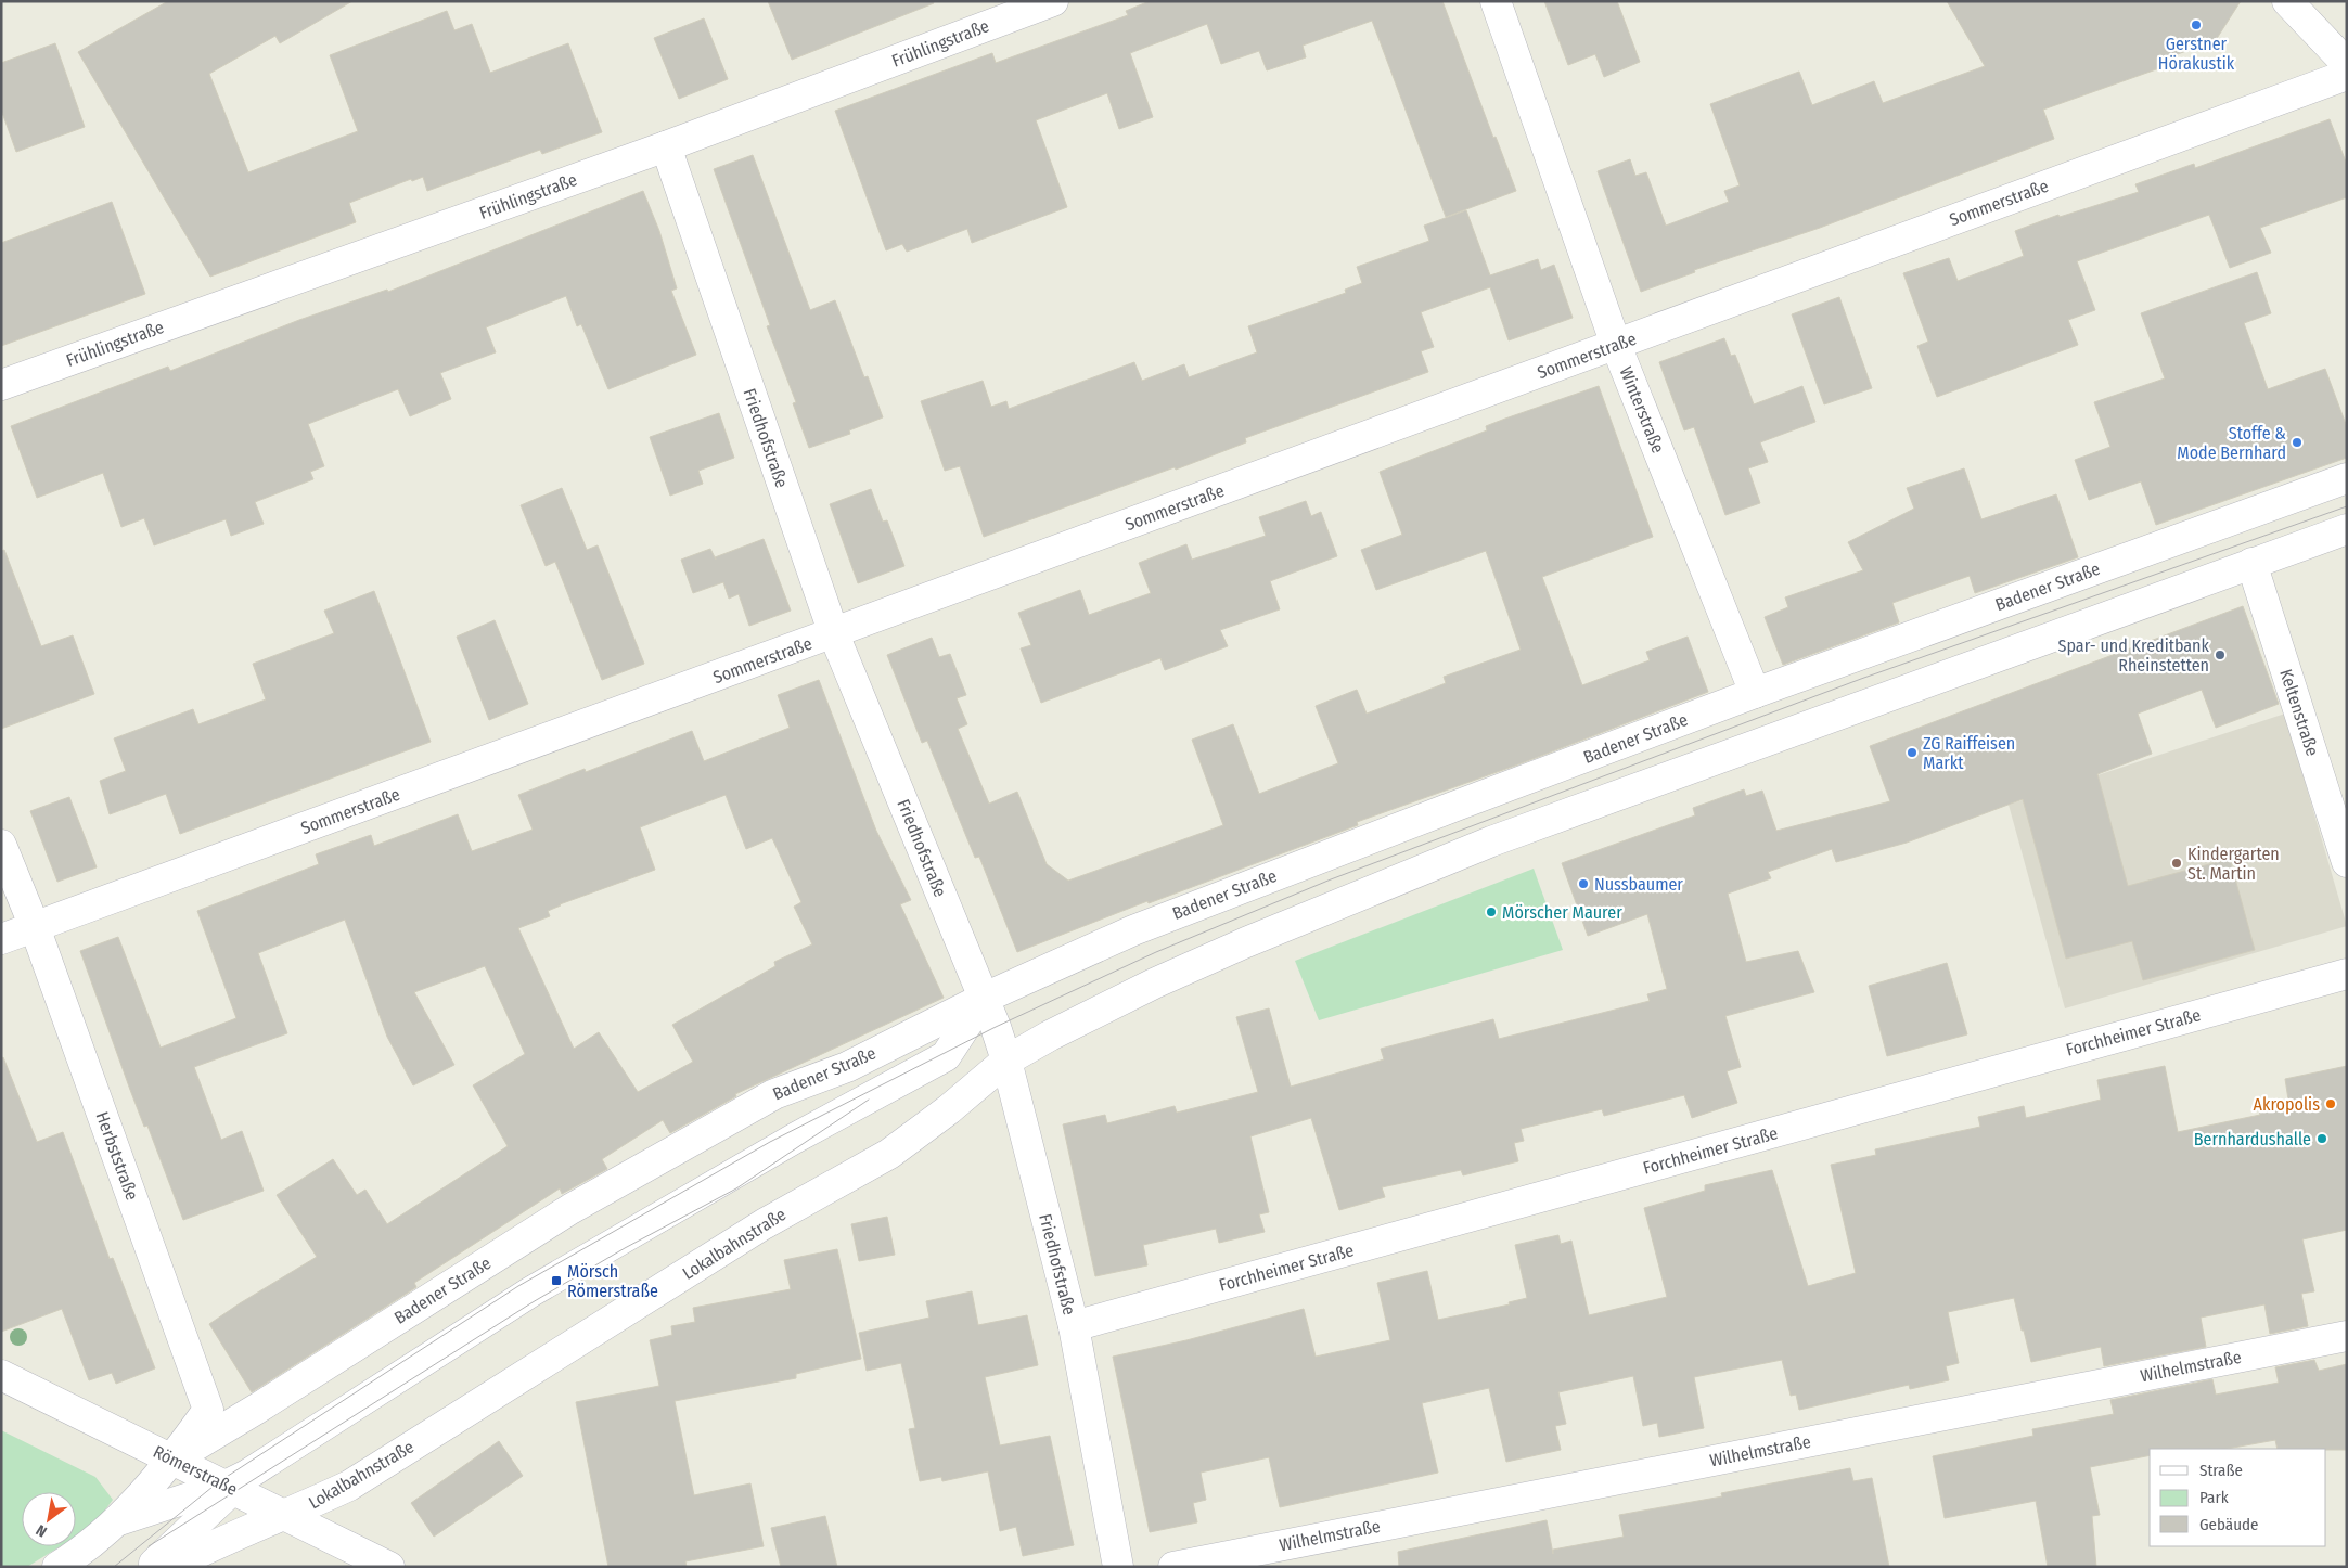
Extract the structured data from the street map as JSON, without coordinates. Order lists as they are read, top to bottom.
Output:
{
  "streets": {
    "street": [
      "Frühlingstraße",
      "Sommerstraße",
      "Winterstraße",
      "Friedhofstraße",
      "Badener Straße",
      "Keltenstraße",
      "Forchheimer Straße",
      "Herbststraße",
      "Lokalbahnstraße",
      "Wilhelmstraße",
      "Römerstraße"
    ]
  },
  "crossings": [
    ["Frühlingstraße", "Friedhofstraße"],
    ["Sommerstraße", "Winterstraße"],
    ["Sommerstraße", "Friedhofstraße"],
    ["Sommerstraße", "Herbststraße"],
    ["Winterstraße", "Badener Straße"],
    ["Friedhofstraße", "Badener Straße"],
    ["Friedhofstraße", "Forchheimer Straße"],
    ["Friedhofstraße", "Lokalbahnstraße"],
    ["Badener Straße", "Herbststraße"],
    ["Badener Straße", "Römerstraße"],
    ["Herbststraße", "Römerstraße"],
    ["Lokalbahnstraße", "Römerstraße"]
  ],
  "places": {
    "other": [
      "Gerstner Hörakustik",
      "Stoffe & Mode Bernhard",
      "Spar- und Kreditbank Rheinstetten",
      "ZG Raiffeisen Markt",
      "Kindergarten St. Martin",
      "Nussbaumer",
      "Mörscher Maurer",
      "Akropolis",
      "Bernhardushalle"
    ],
    "transit": ["Mörsch Römerstraße"]
  },
  "legend": ["Straße", "Park", "Gebäude"],
  "north": "bottom left"
}
